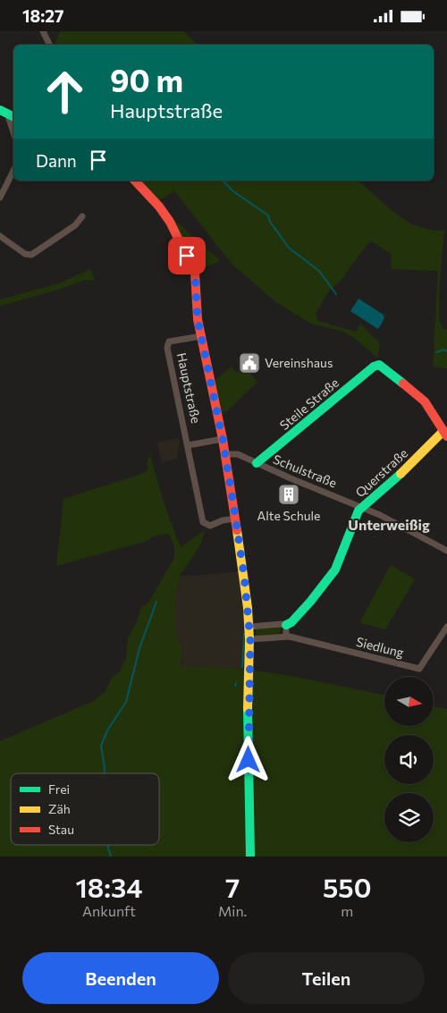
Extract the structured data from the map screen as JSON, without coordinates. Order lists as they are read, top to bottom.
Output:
{
  "streets": {
    "street": [
      "Hauptstraße",
      "Steile Straße",
      "Schulstraße",
      "Querstraße",
      "Siedlung"
    ]
  },
  "crossings": [
    ["Hauptstraße", "Schulstraße"],
    ["Hauptstraße", "Siedlung"],
    ["Steile Straße", "Schulstraße"],
    ["Steile Straße", "Querstraße"],
    ["Schulstraße", "Querstraße"]
  ],
  "districts": ["Unterweißig"],
  "places": {
    "public building": ["Vereinshaus"],
    "building": ["Alte Schule"]
  },
  "legend": ["Frei", "Zäh", "Stau"],
  "north": "right",
  "page": {
    "status": "18:27",
    "turn": ["90 m", "Hauptstraße"],
    "then": "Dann",
    "eta": [
      "18:34",
      "Ankunft",
      "7",
      "Min.",
      "550",
      "m"
    ],
    "buttons": ["Beenden", "Teilen"]
  }
}
